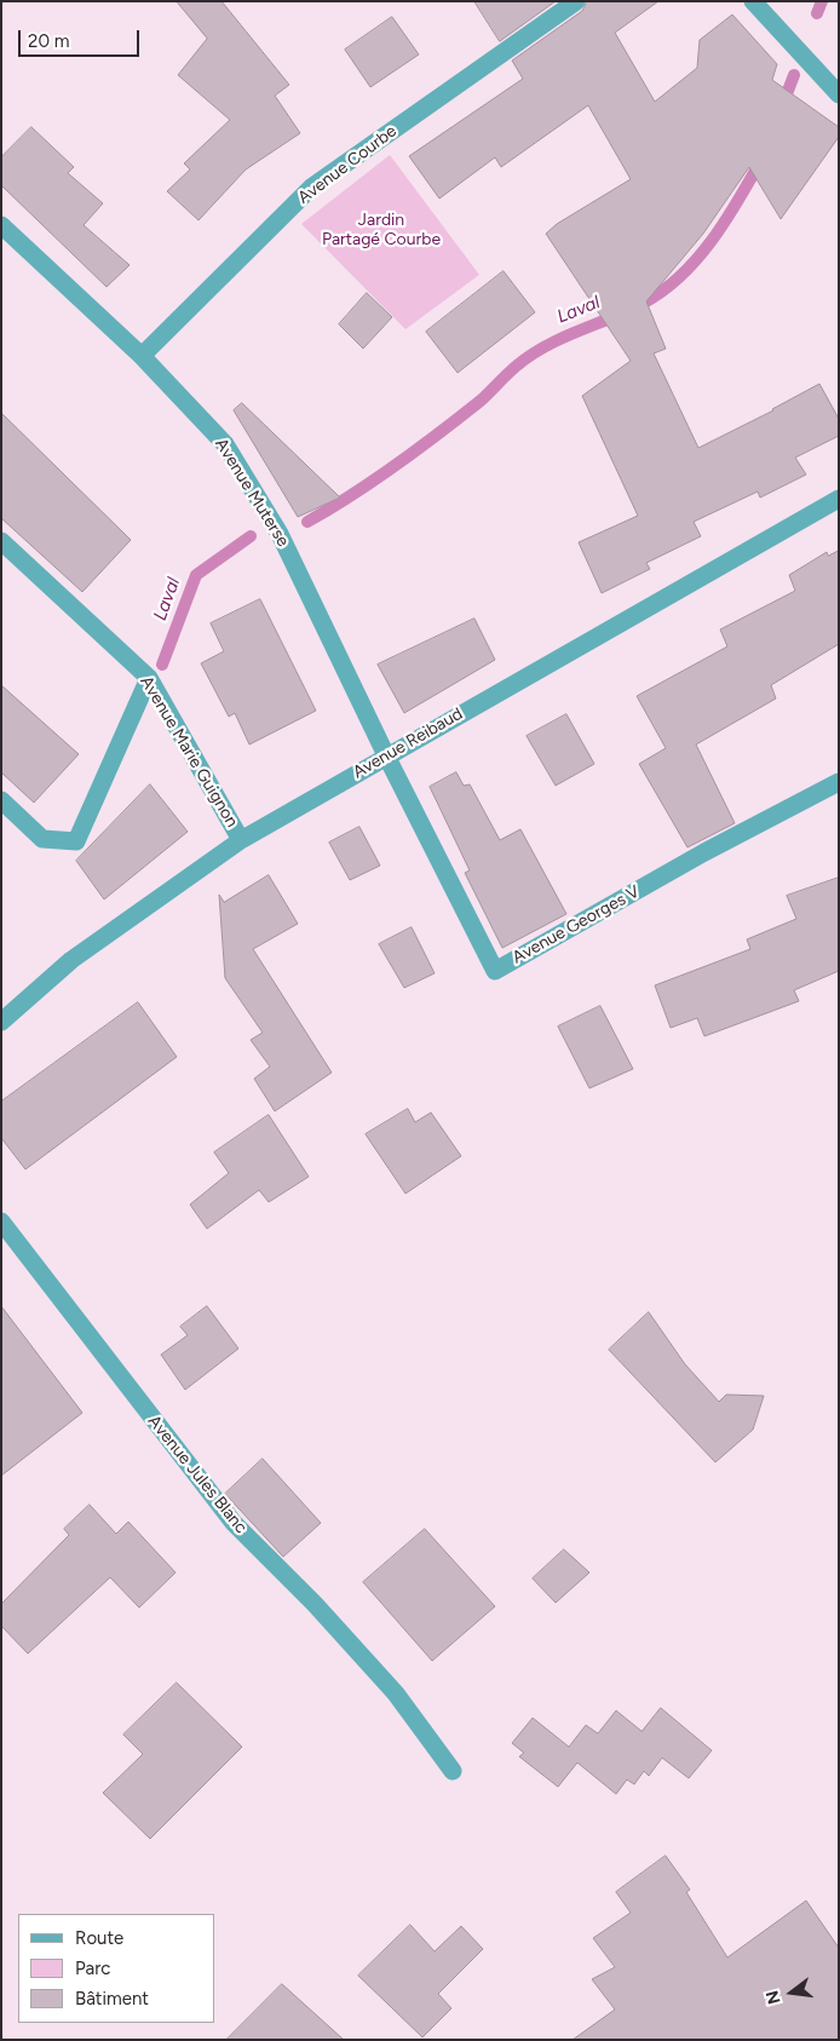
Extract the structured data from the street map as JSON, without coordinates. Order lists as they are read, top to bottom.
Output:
{
  "streets": {
    "street": [
      "Avenue Courbe",
      "Avenue Muterse",
      "Avenue Reibaud",
      "Avenue Marie Guignon",
      "Avenue Georges V",
      "Avenue Jules Blanc"
    ]
  },
  "crossings": [
    ["Avenue Courbe", "Avenue Muterse"],
    ["Avenue Muterse", "Avenue Reibaud"],
    ["Avenue Muterse", "Avenue Georges V"],
    ["Avenue Reibaud", "Avenue Marie Guignon"],
    ["Avenue Reibaud", "Avenue Georges V"]
  ],
  "water": ["Laval"],
  "parks": ["Jardin Partagé Courbe"],
  "legend": ["Route", "Parc", "Bâtiment"],
  "scale_bar": "20 m",
  "north": "left"
}
